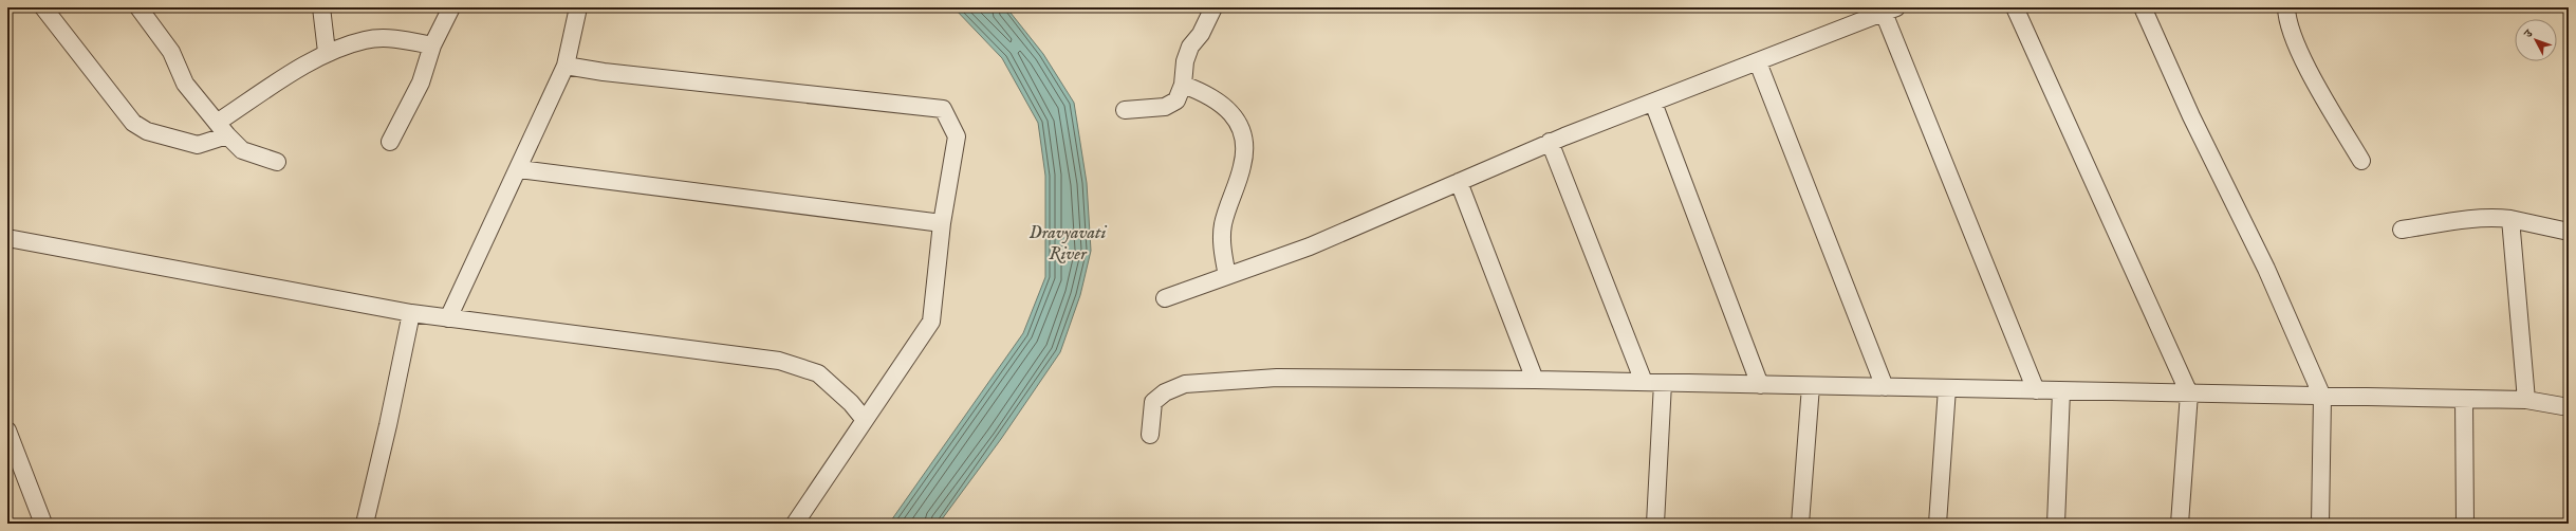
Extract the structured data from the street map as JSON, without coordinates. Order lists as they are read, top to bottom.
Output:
{
  "water": ["Dravyavati River"],
  "north": "top left"
}
